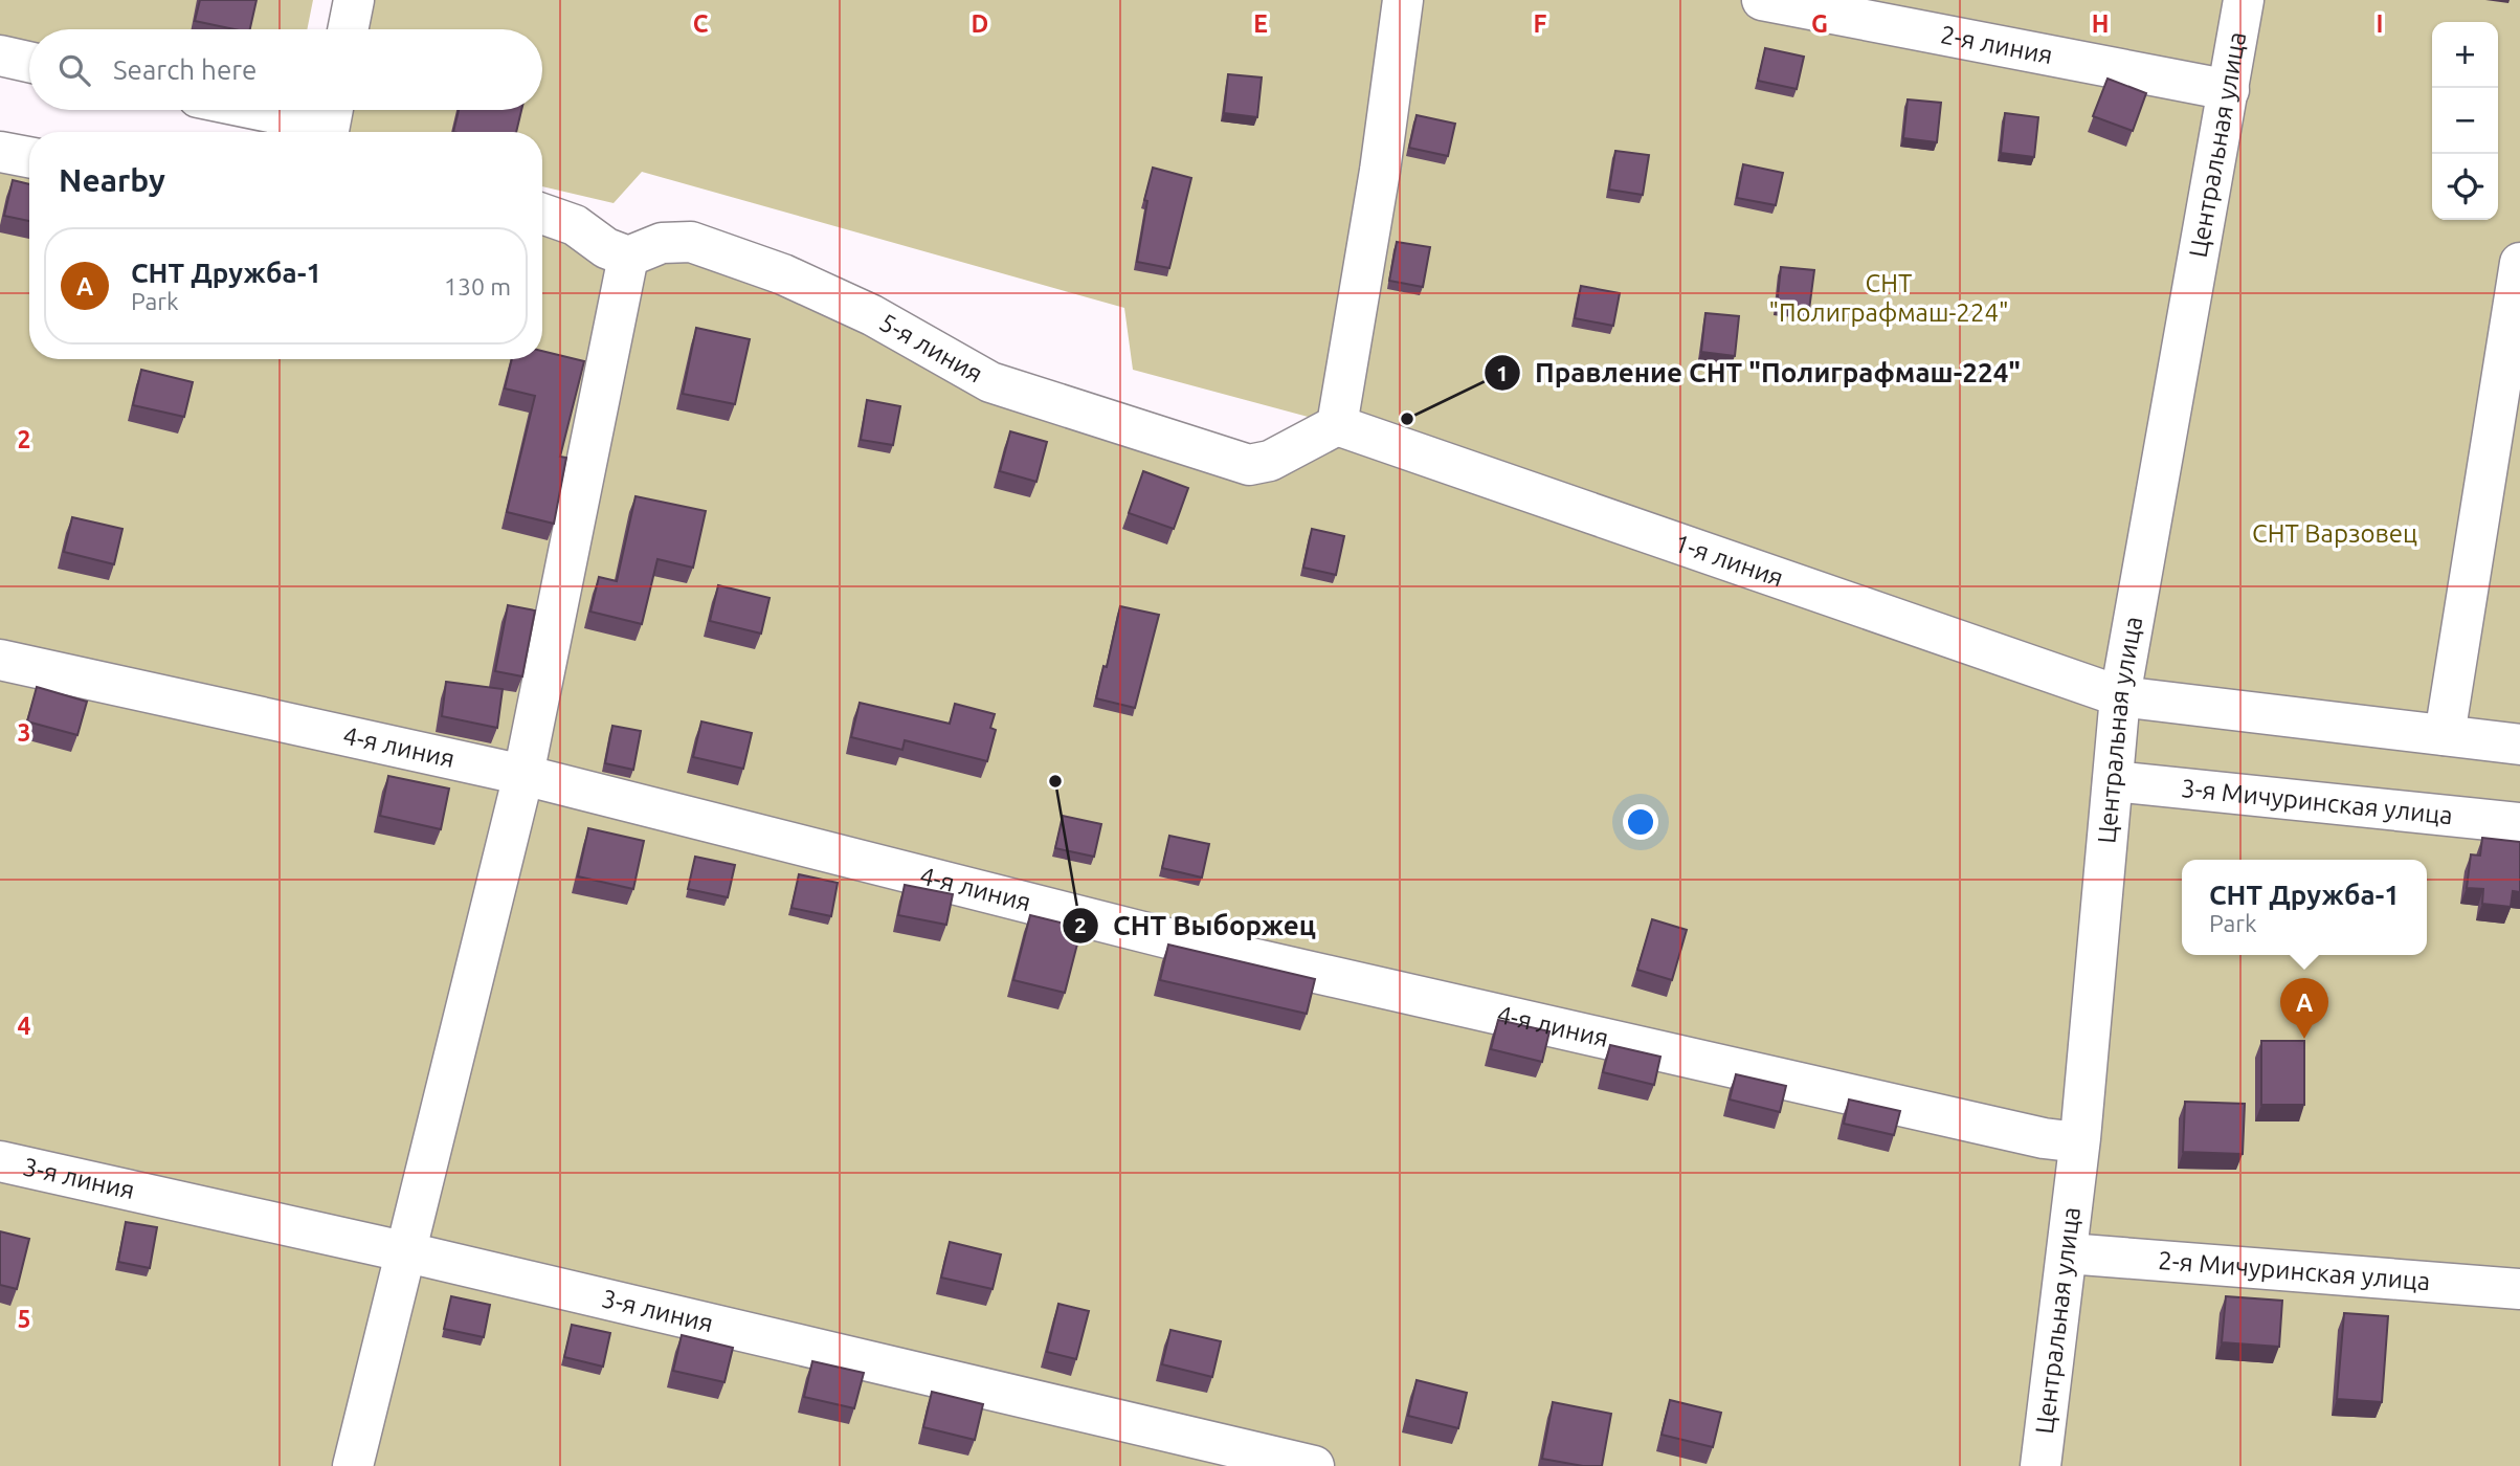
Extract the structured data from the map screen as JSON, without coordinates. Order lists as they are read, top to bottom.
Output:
{
  "streets": {
    "street": [
      "2-я линия",
      "Центральная улица",
      "5-я линия",
      "1-я линия",
      "4-я линия",
      "3-я Мичуринская улица",
      "3-я линия",
      "2-я Мичуринская улица"
    ]
  },
  "crossings": [
    ["2-я линия", "Центральная улица"],
    ["Центральная улица", "1-я линия"],
    ["Центральная улица", "4-я линия"],
    ["Центральная улица", "3-я Мичуринская улица"],
    ["Центральная улица", "2-я Мичуринская улица"],
    ["5-я линия", "1-я линия"]
  ],
  "parks": ["СНТ \"Полиграфмаш-224\"", "СНТ Варзовец"],
  "places": ["Правление СНТ \"Полиграфмаш-224\"", "СНТ Выборжец"],
  "page": {
    "map_buttons": ["+", "−"],
    "search": "Search here",
    "heading": "Nearby",
    "list": [
      {
        "mark": "A",
        "name": "СНТ Дружба-1",
        "note": "Park",
        "value": "130 m"
      }
    ],
    "popup": ["СНТ Дружба-1", "Park"],
    "pins": "A"
  },
  "grid": {
    "columns": [
      "C",
      "D",
      "E",
      "F",
      "G",
      "H",
      "I"
    ],
    "rows": [
      "2",
      "3",
      "4",
      "5"
    ]
  }
}
